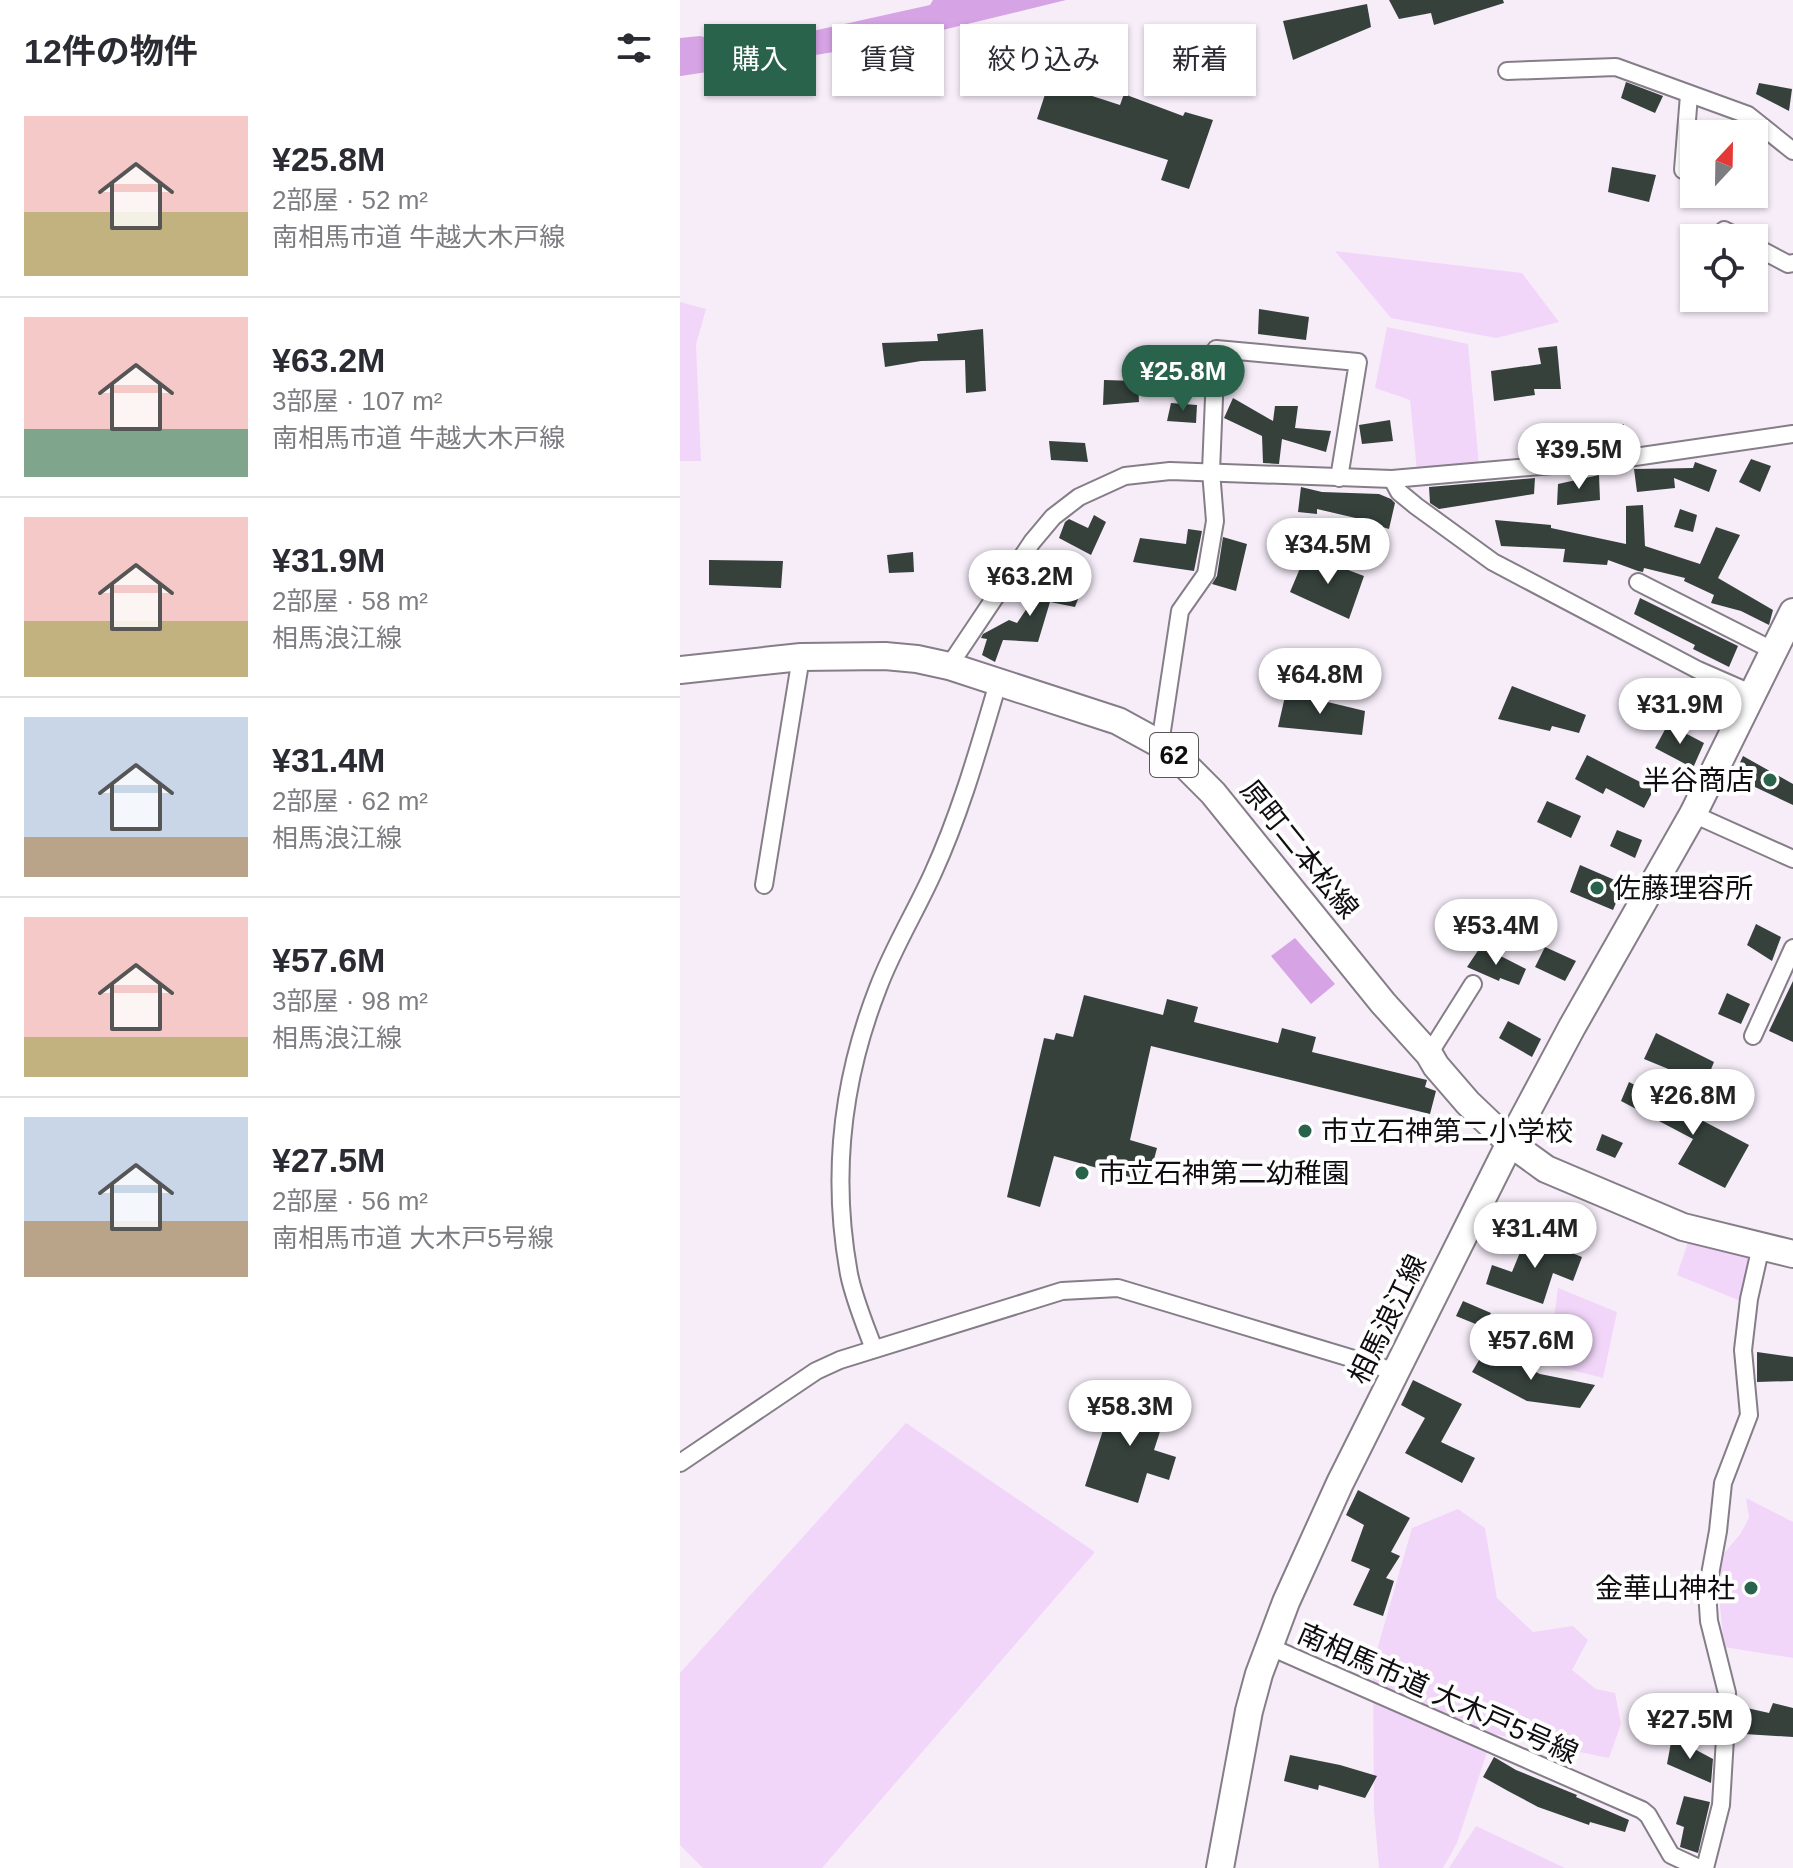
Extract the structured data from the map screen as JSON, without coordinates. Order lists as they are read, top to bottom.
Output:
{
  "streets": {
    "main road": ["62", "原町二本松線", "相馬浪江線"],
    "street": ["南相馬市道 大木戸5号線"]
  },
  "crossings": [
    ["原町二本松線", "相馬浪江線"],
    ["相馬浪江線", "南相馬市道 大木戸5号線"]
  ],
  "places": [
    "半谷商店",
    "佐藤理容所",
    "市立石神第二小学校",
    "市立石神第二幼稚園",
    "金華山神社"
  ],
  "north": "top",
  "page": {
    "heading": "12件の物件",
    "chip": [
      "購入",
      "賃貸",
      "絞り込み",
      "新着"
    ],
    "list": [
      {
        "name": "¥25.8M",
        "note": "2部屋 · 52 m² · 南相馬市道 牛越大木戸線"
      },
      {
        "name": "¥63.2M",
        "note": "3部屋 · 107 m² · 南相馬市道 牛越大木戸線"
      },
      {
        "name": "¥31.9M",
        "note": "2部屋 · 58 m² · 相馬浪江線"
      },
      {
        "name": "¥31.4M",
        "note": "2部屋 · 62 m² · 相馬浪江線"
      },
      {
        "name": "¥57.6M",
        "note": "3部屋 · 98 m² · 相馬浪江線"
      },
      {
        "name": "¥27.5M",
        "note": "2部屋 · 56 m² · 南相馬市道 大木戸5号線"
      }
    ],
    "price": [
      "¥25.8M",
      "¥39.5M",
      "¥34.5M",
      "¥63.2M",
      "¥64.8M",
      "¥31.9M",
      "¥53.4M",
      "¥26.8M",
      "¥31.4M",
      "¥57.6M",
      "¥58.3M",
      "¥27.5M"
    ]
  }
}
